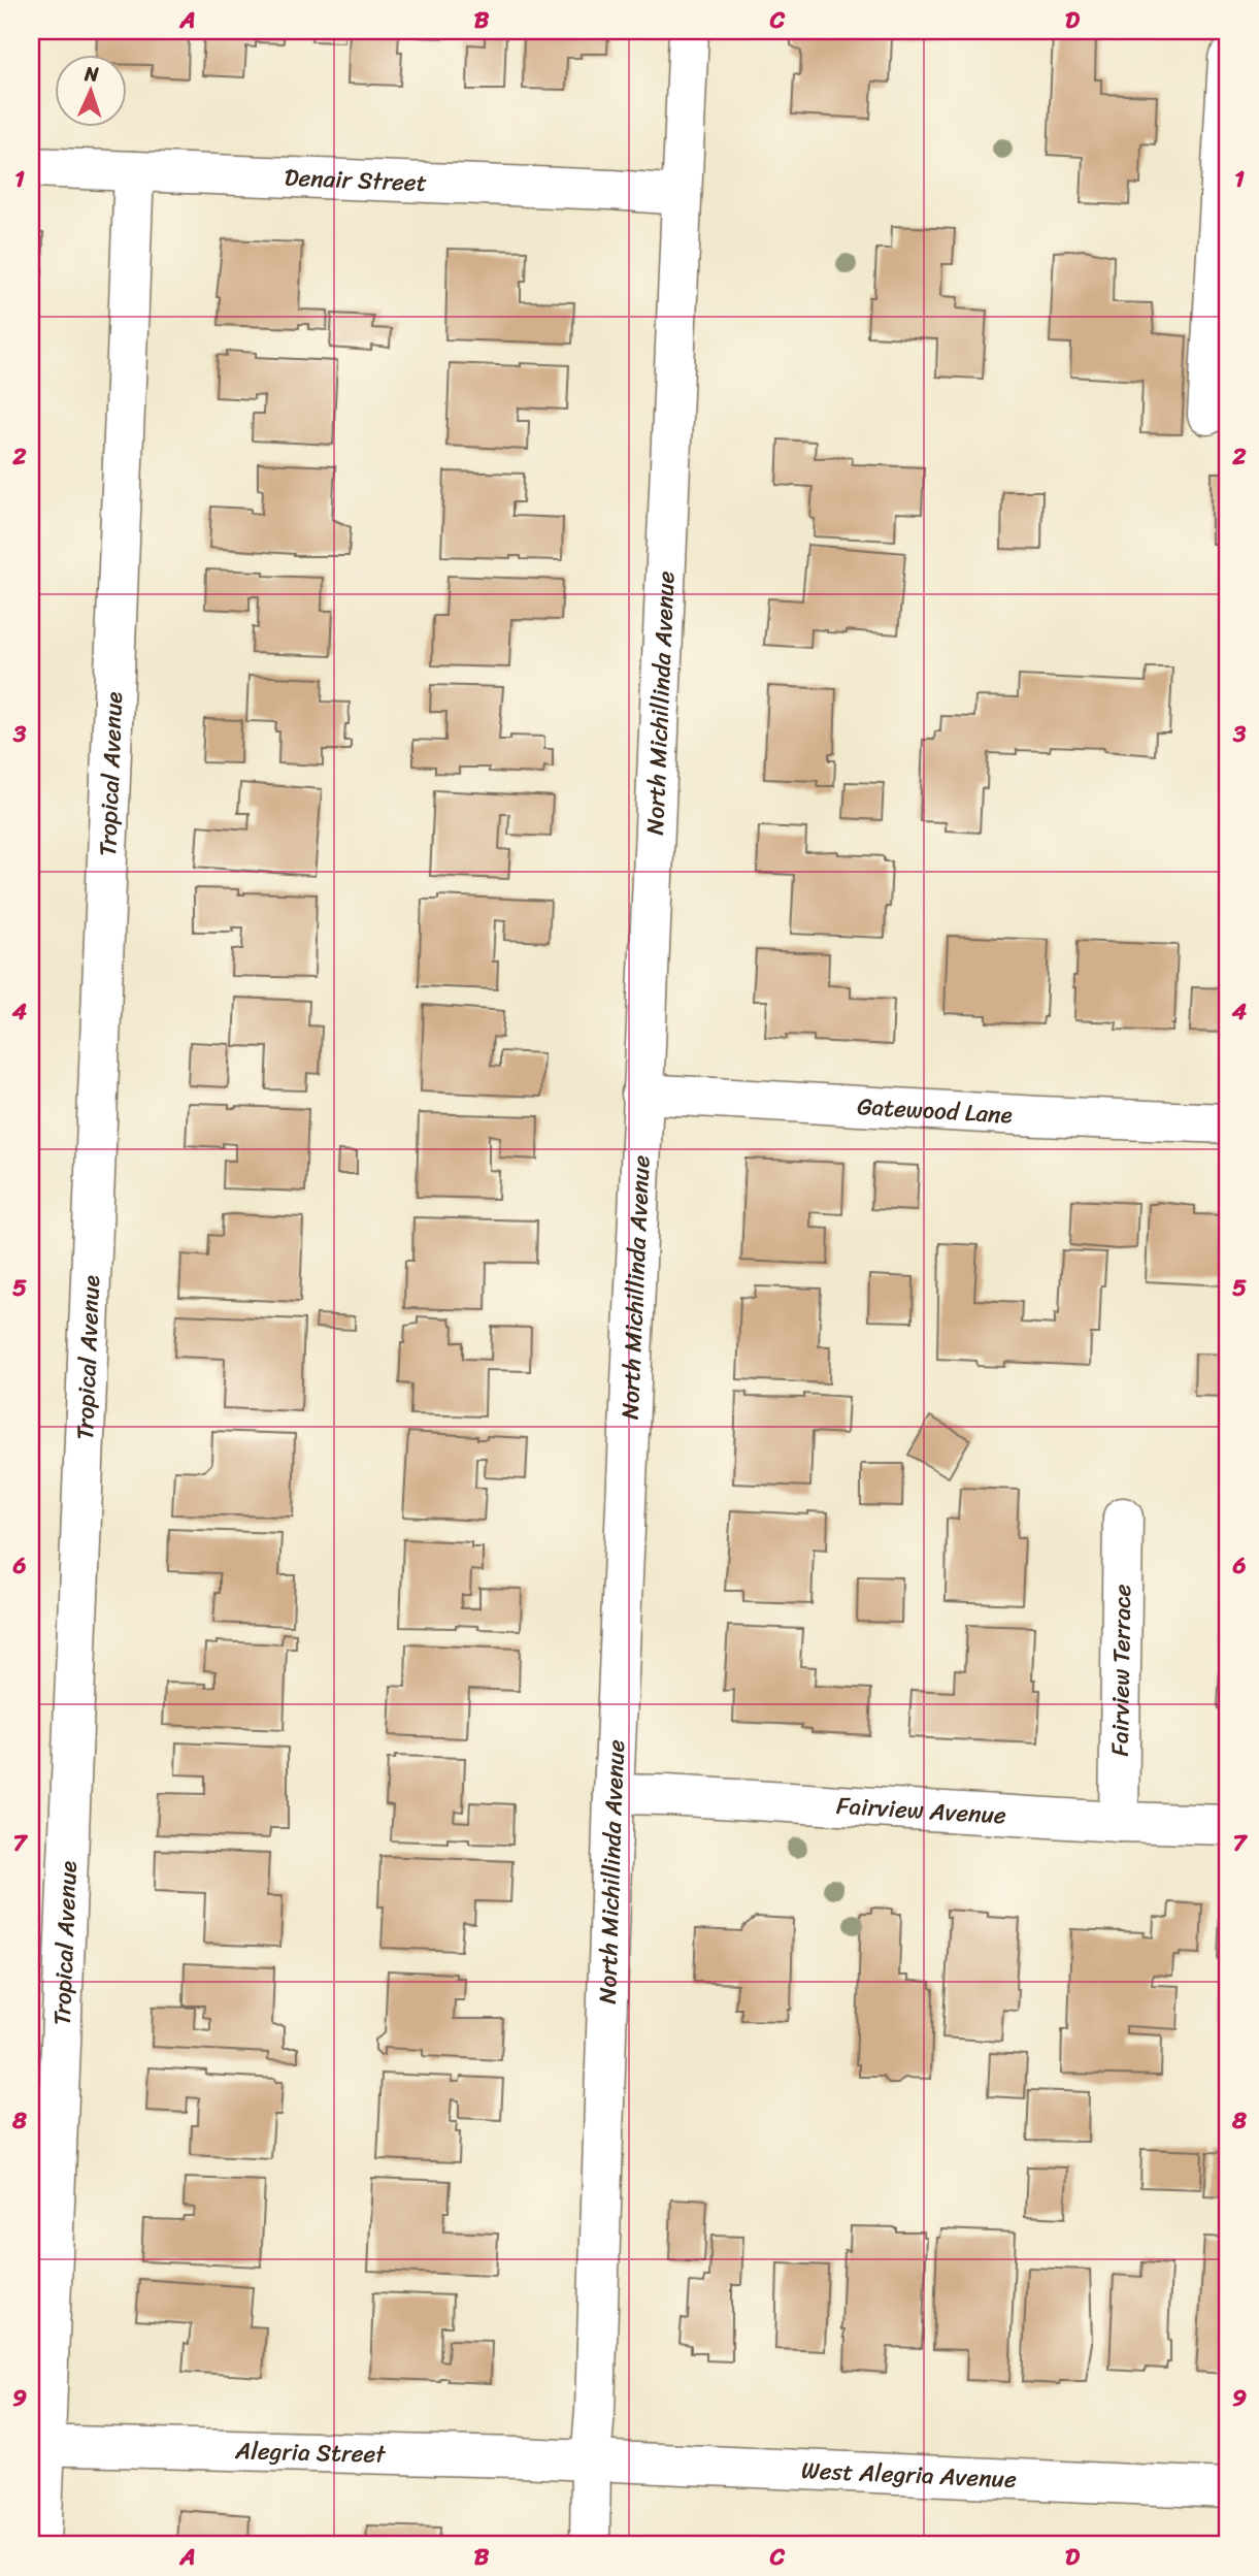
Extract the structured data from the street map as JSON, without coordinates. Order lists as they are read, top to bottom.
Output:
{
  "streets": {
    "street": [
      "Denair Street",
      "North Michillinda Avenue",
      "Tropical Avenue",
      "Gatewood Lane",
      "Fairview Terrace",
      "Fairview Avenue",
      "Alegria Street",
      "West Alegria Avenue"
    ]
  },
  "crossings": [
    ["Denair Street", "North Michillinda Avenue"],
    ["Denair Street", "Tropical Avenue"],
    ["North Michillinda Avenue", "Gatewood Lane"],
    ["North Michillinda Avenue", "Fairview Avenue"],
    ["North Michillinda Avenue", "Alegria Street"],
    ["North Michillinda Avenue", "West Alegria Avenue"],
    ["Tropical Avenue", "Alegria Street"],
    ["Fairview Terrace", "Fairview Avenue"],
    ["Alegria Street", "West Alegria Avenue"]
  ],
  "north": "top",
  "grid": {
    "columns": [
      "A",
      "B",
      "C",
      "D"
    ],
    "rows": [
      "1",
      "2",
      "3",
      "4",
      "5",
      "6",
      "7",
      "8",
      "9"
    ]
  }
}
